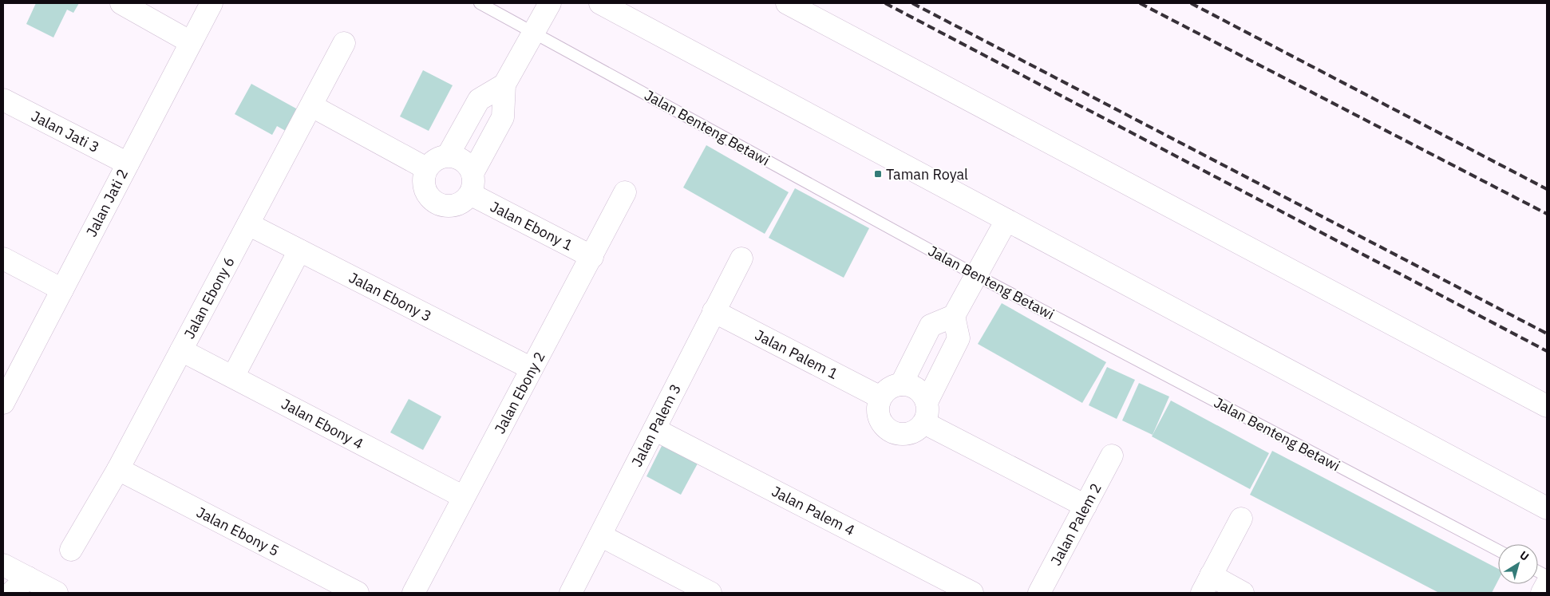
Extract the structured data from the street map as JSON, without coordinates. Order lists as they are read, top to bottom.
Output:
{
  "streets": {
    "street": [
      "Jalan Jati 3",
      "Jalan Jati 2",
      "Jalan Ebony 1",
      "Jalan Ebony 3",
      "Jalan Ebony 6",
      "Jalan Palem 1",
      "Jalan Ebony 2",
      "Jalan Ebony 4",
      "Jalan Palem 3",
      "Jalan Palem 4",
      "Jalan Palem 2",
      "Jalan Ebony 5"
    ],
    "lane": ["Jalan Benteng Betawi"]
  },
  "crossings": [
    ["Jalan Jati 3", "Jalan Jati 2"],
    ["Jalan Ebony 1", "Jalan Ebony 2"],
    ["Jalan Ebony 3", "Jalan Ebony 6"],
    ["Jalan Ebony 3", "Jalan Ebony 2"],
    ["Jalan Ebony 6", "Jalan Ebony 4"],
    ["Jalan Ebony 6", "Jalan Ebony 5"],
    ["Jalan Palem 1", "Jalan Palem 3"],
    ["Jalan Ebony 2", "Jalan Ebony 4"],
    ["Jalan Palem 3", "Jalan Palem 4"]
  ],
  "places": {
    "transit": ["Taman Royal"]
  },
  "north": "top right"
}
